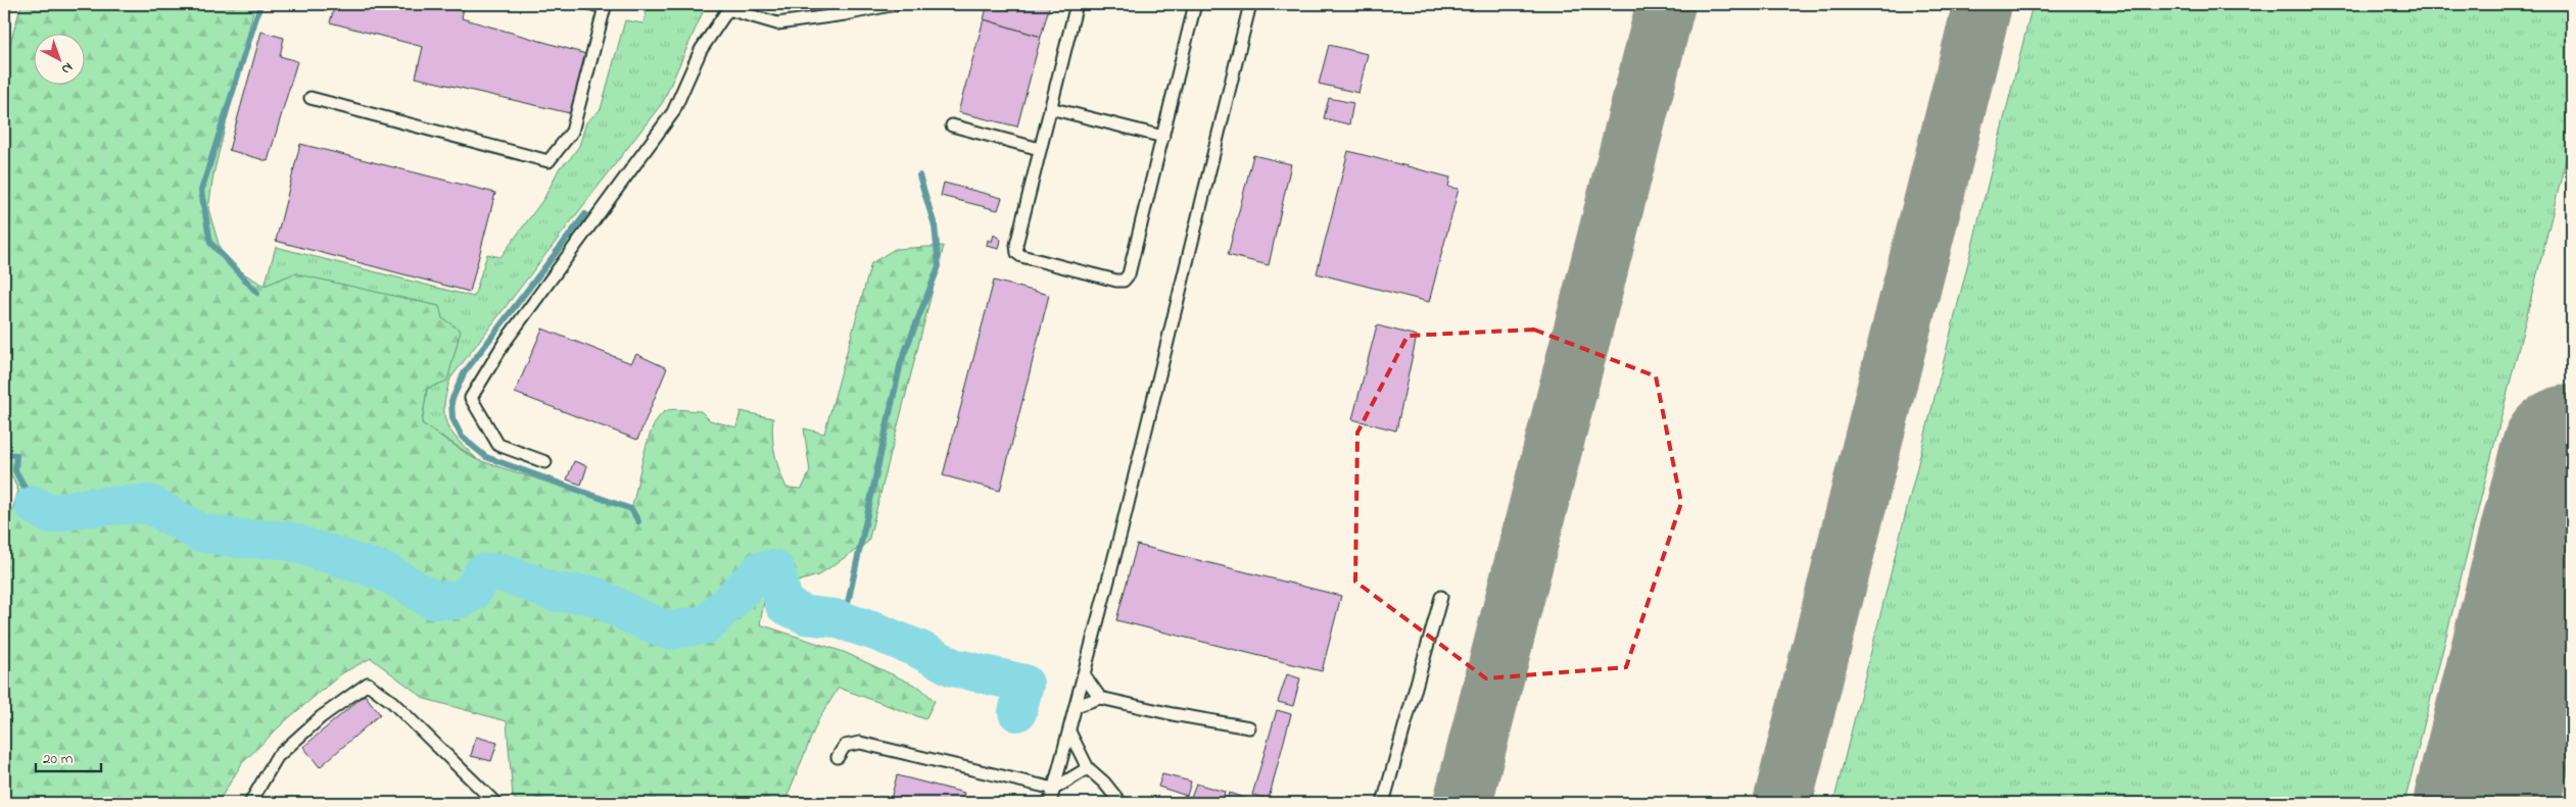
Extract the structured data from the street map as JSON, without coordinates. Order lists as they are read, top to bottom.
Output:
{
  "scale_bar": "20 m",
  "north": "bottom right"
}
